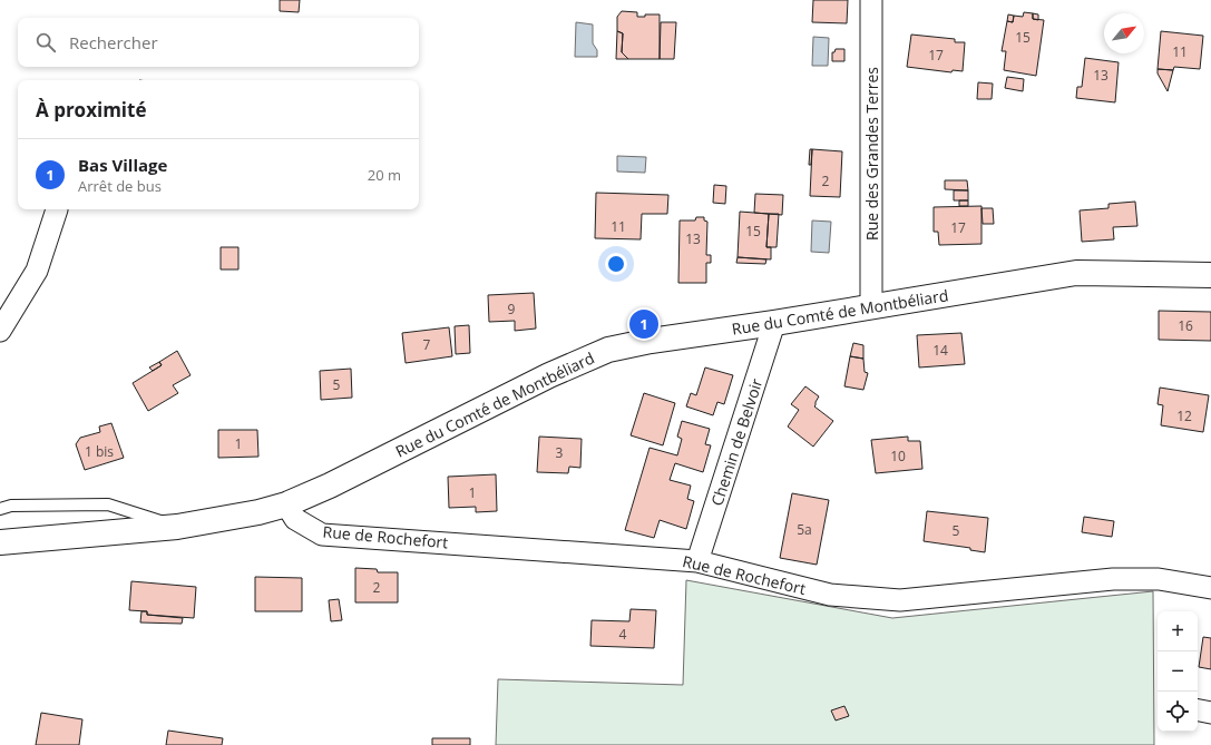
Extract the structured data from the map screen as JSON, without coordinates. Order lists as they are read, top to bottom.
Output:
{
  "streets": {
    "street": [
      "Rue des Grandes Terres",
      "Rue du Comté de Montbéliard",
      "Chemin de Belvoir",
      "Rue de Rochefort"
    ]
  },
  "crossings": [
    ["Rue des Grandes Terres", "Rue du Comté de Montbéliard"],
    ["Rue du Comté de Montbéliard", "Chemin de Belvoir"],
    ["Rue du Comté de Montbéliard", "Rue de Rochefort"],
    ["Chemin de Belvoir", "Rue de Rochefort"]
  ],
  "house_numbers": [
    "15",
    "11",
    "17",
    "13",
    "2",
    "11",
    "17",
    "15",
    "13",
    "9",
    "16",
    "7",
    "14",
    "5",
    "12",
    "1",
    "1 bis",
    "3",
    "10",
    "1",
    "5a",
    "5",
    "2",
    "4"
  ],
  "north": "top right",
  "page": {
    "search": "Rechercher",
    "heading": "À proximité",
    "list": [
      {
        "mark": "1",
        "name": "Bas Village",
        "note": "Arrêt de bus",
        "value": "20 m"
      }
    ],
    "pins": "1",
    "map_buttons": ["+", "−"]
  }
}
